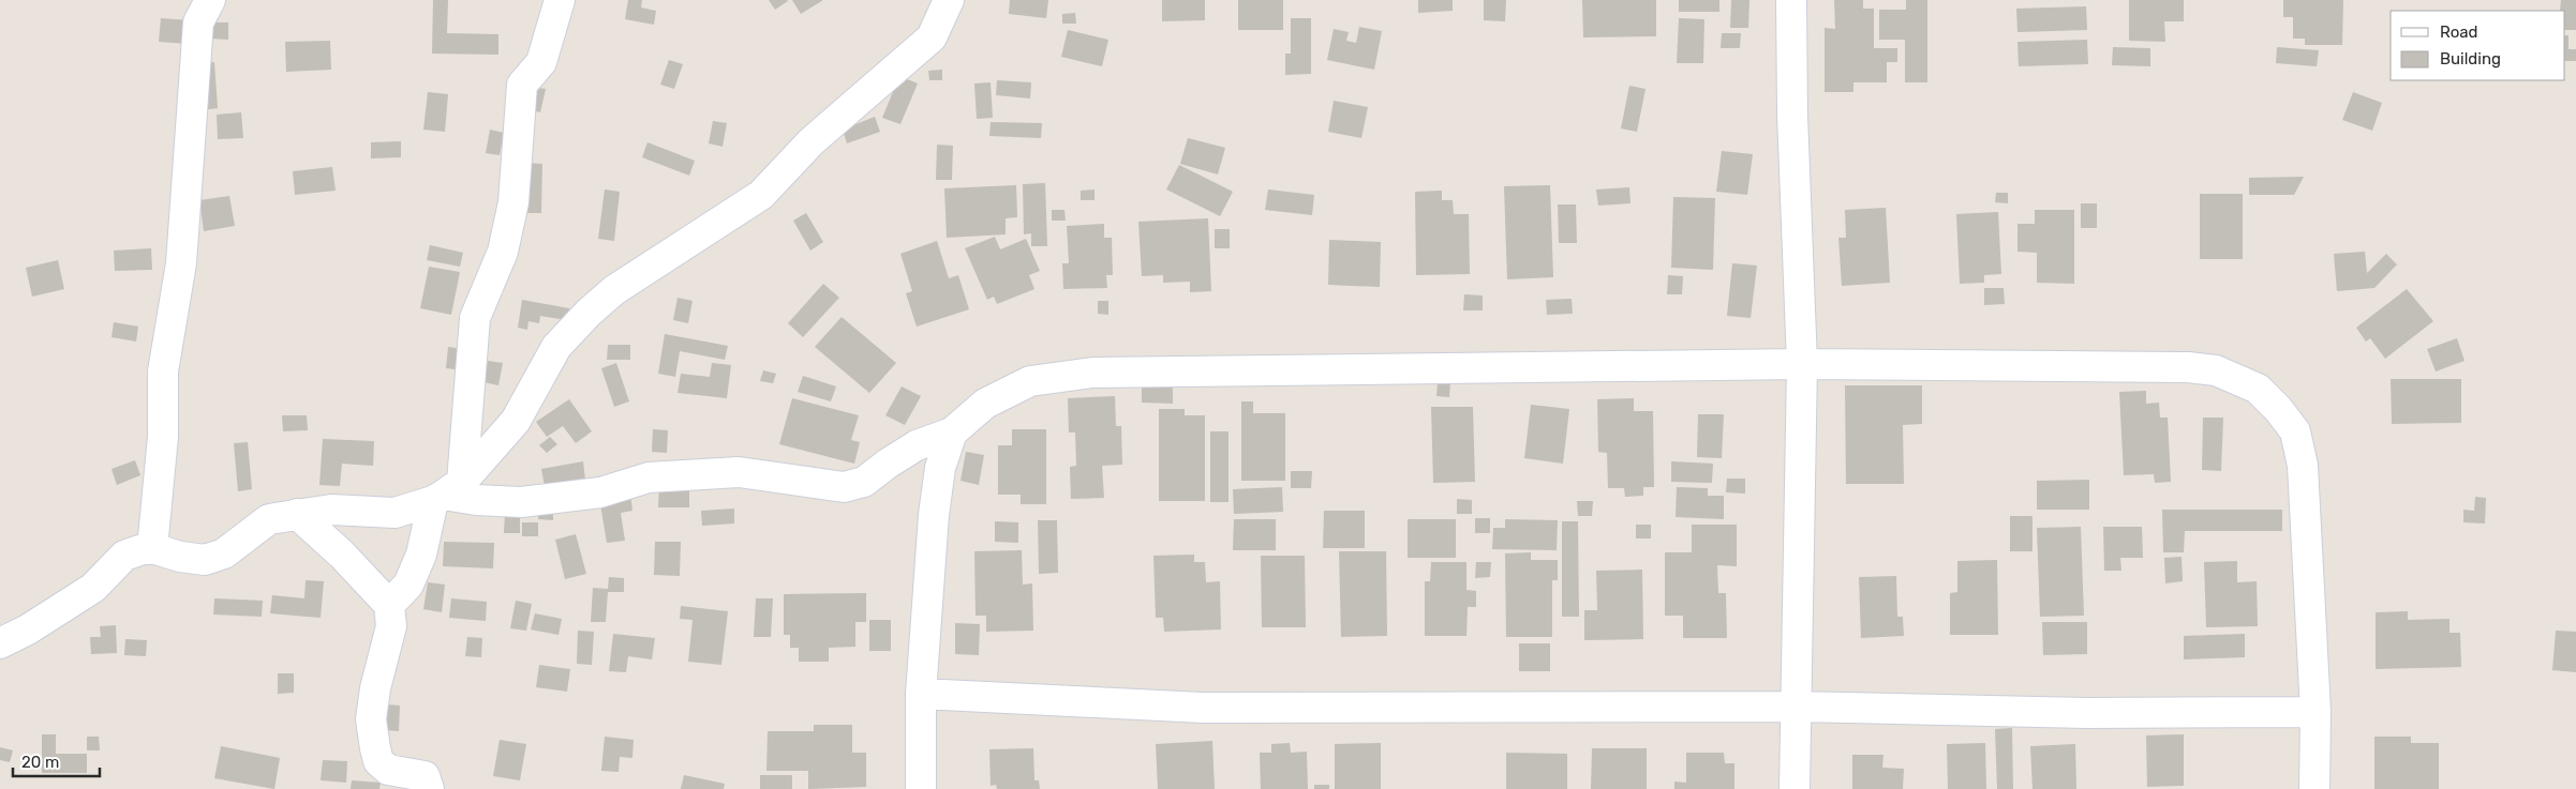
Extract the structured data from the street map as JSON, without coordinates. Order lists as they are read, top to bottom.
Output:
{
  "legend": ["Road", "Building"],
  "scale_bar": "20 m"
}
